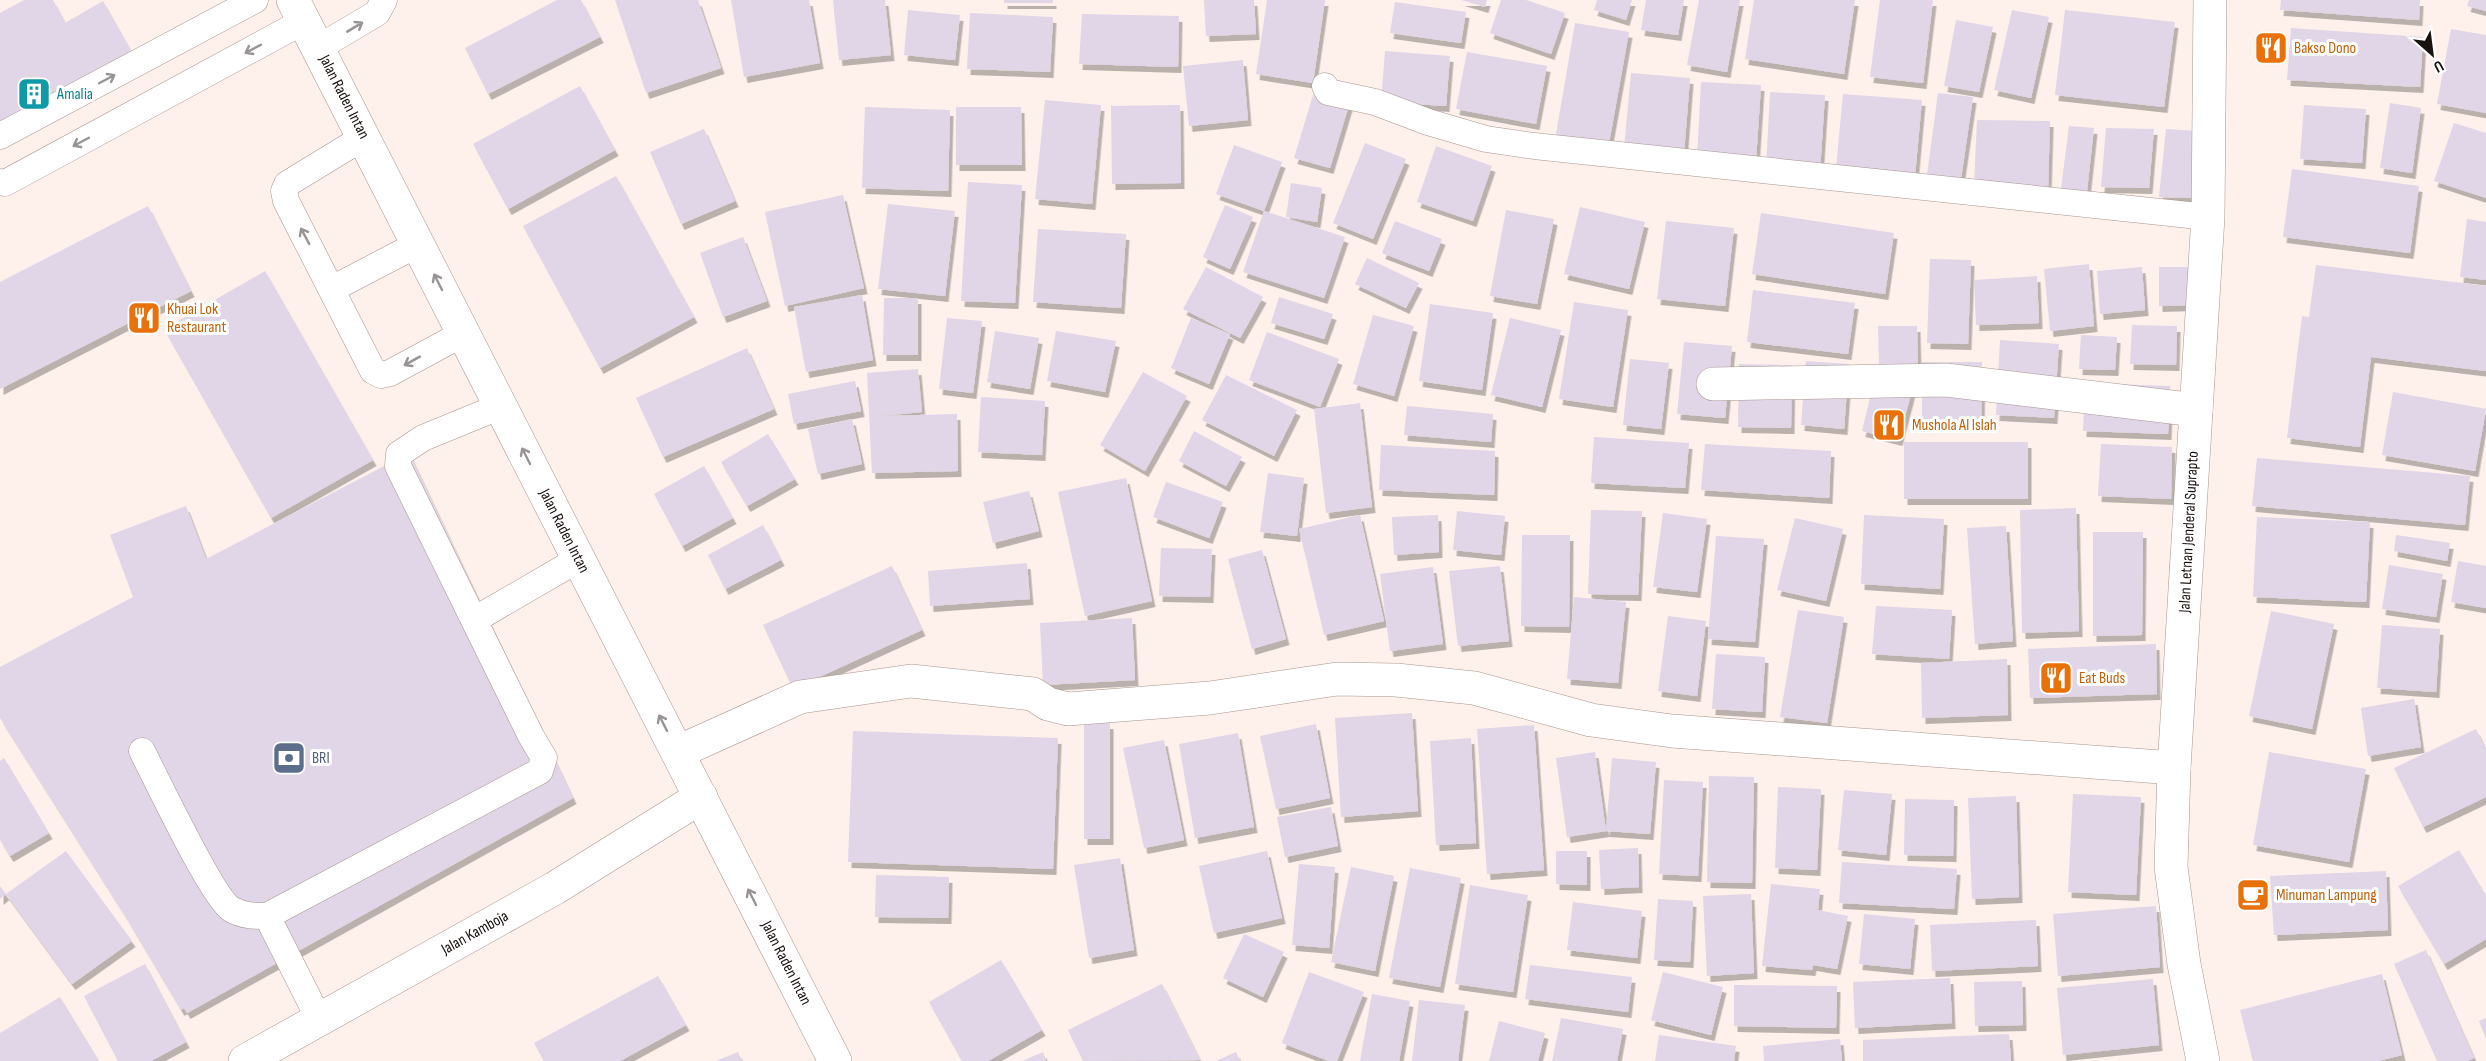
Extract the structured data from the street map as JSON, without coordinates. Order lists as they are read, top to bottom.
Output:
{
  "streets": {
    "street": ["Jalan Raden Intan", "Jalan Letnan Jenderal Suprapto", "Jalan Kamboja"]
  },
  "crossings": [
    ["Jalan Raden Intan", "Jalan Kamboja"]
  ],
  "one_way": ["Jalan Raden Intan"],
  "places": {
    "restaurant": [
      "Bakso Dono",
      "Khuai Lok Restaurant",
      "Mushola Al Islah",
      "Eat Buds"
    ],
    "building": ["Amalia"],
    "bank": ["BRI"],
    "cafe": ["Minuman Lampung"]
  },
  "north": "bottom right"
}
